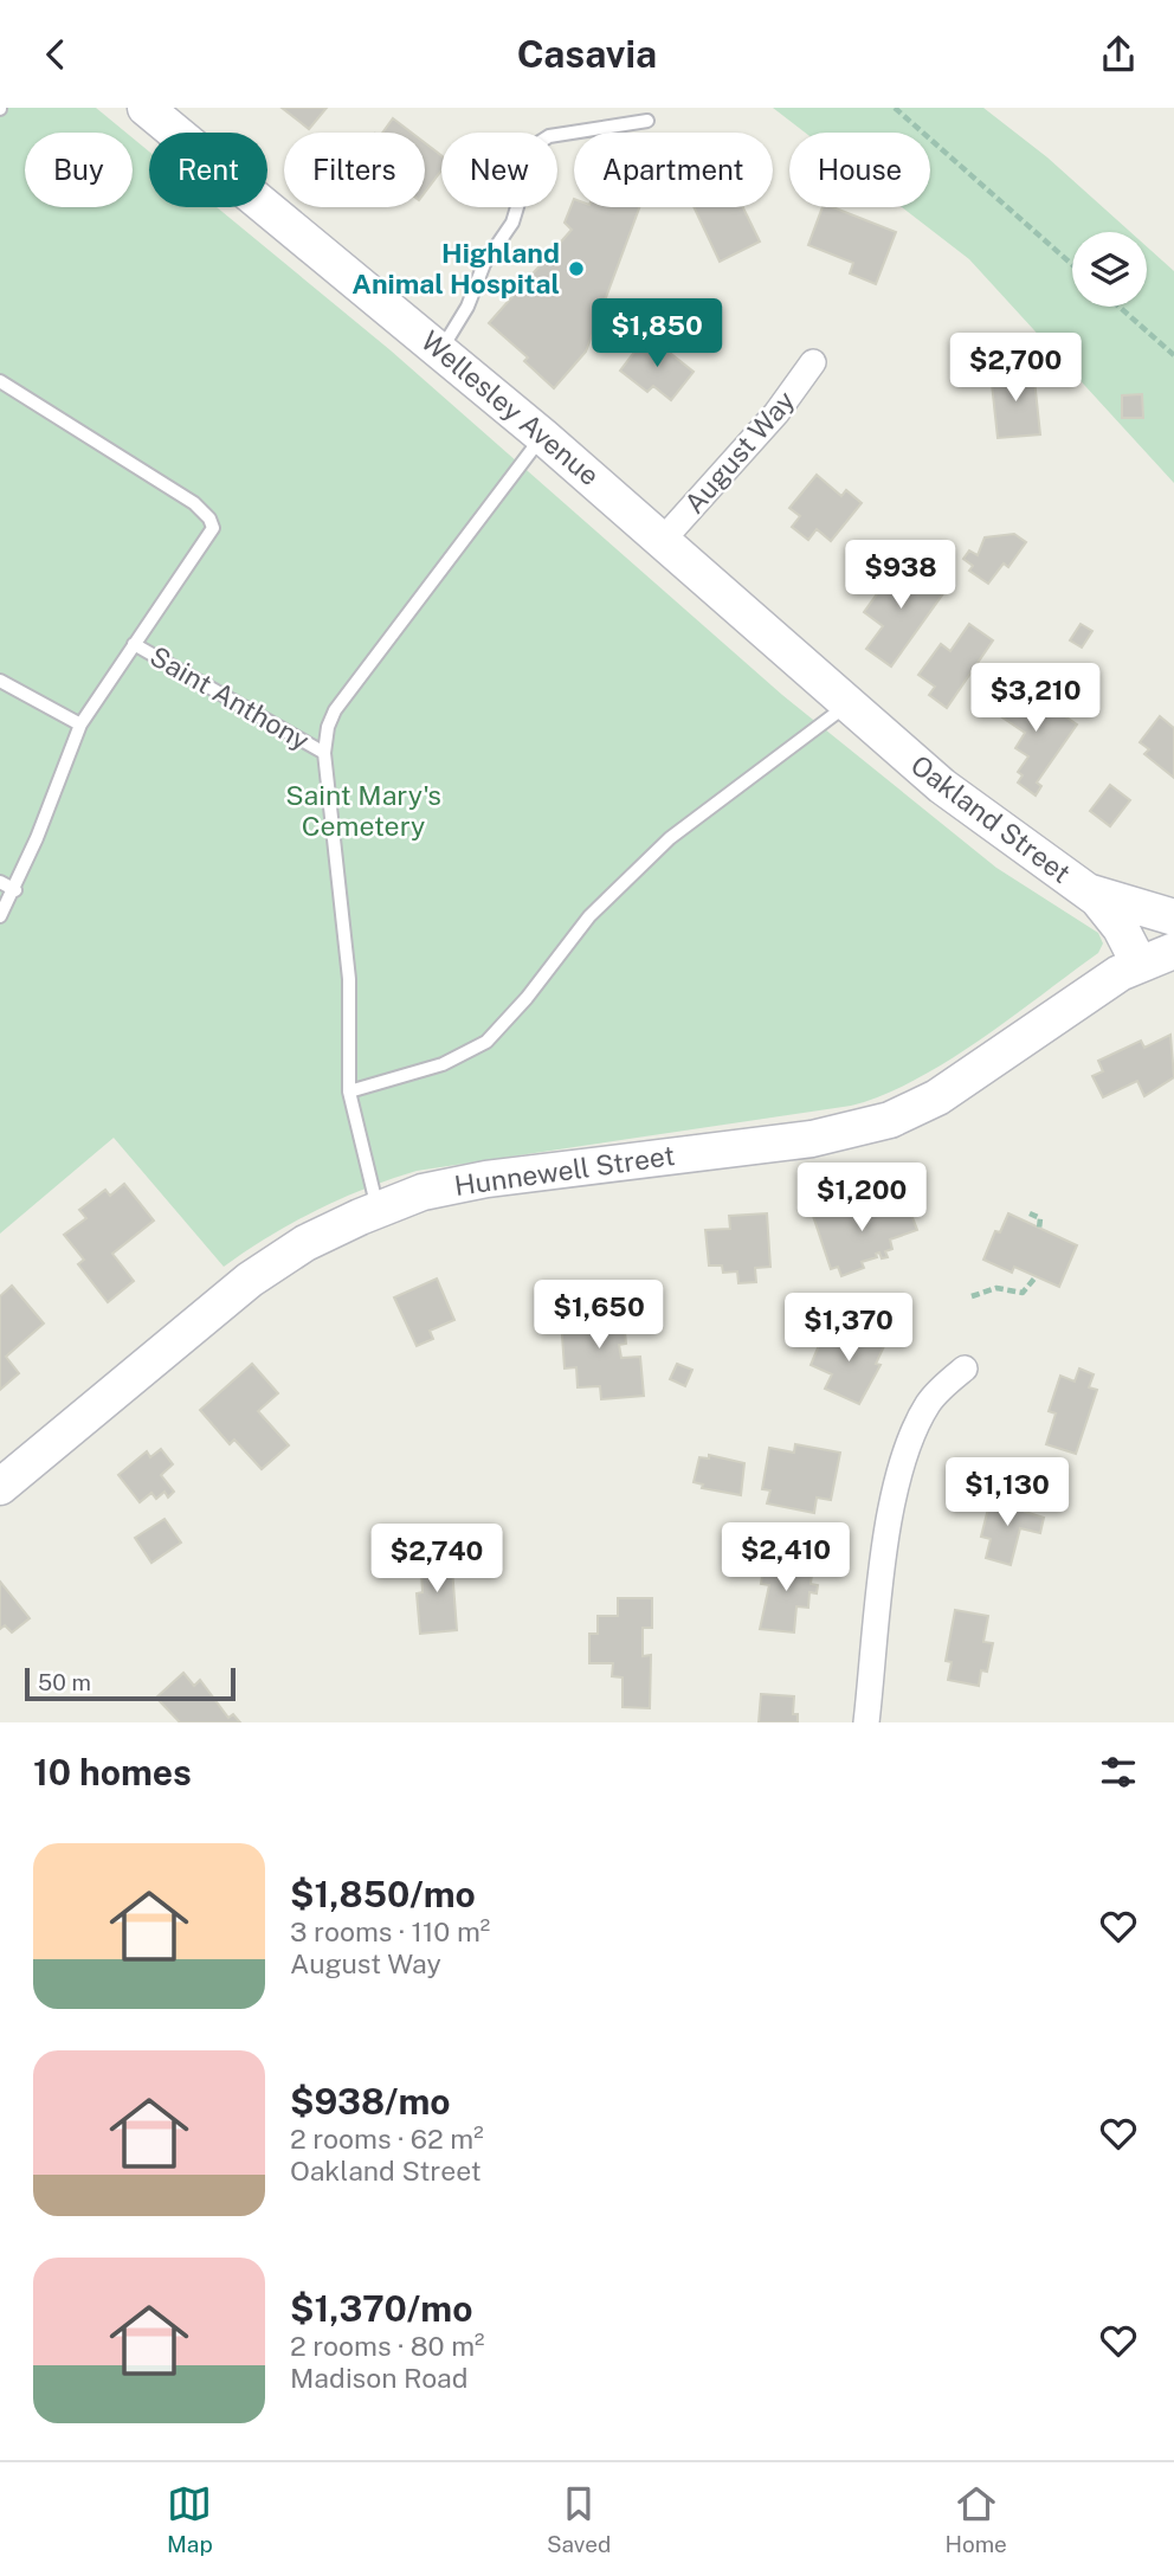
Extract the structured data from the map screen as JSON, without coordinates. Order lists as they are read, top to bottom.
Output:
{
  "streets": {
    "main road": ["Wellesley Avenue", "Oakland Street", "Hunnewell Street"],
    "street": ["August Way"],
    "lane": ["Saint Anthony"]
  },
  "crossings": [
    ["Wellesley Avenue", "August Way"],
    ["Wellesley Avenue", "Oakland Street"],
    ["Oakland Street", "Hunnewell Street"]
  ],
  "parks": ["Saint Mary's Cemetery"],
  "places": ["Highland Animal Hospital"],
  "scale_bar": "50 m",
  "page": {
    "header": "Casavia",
    "chip": [
      "Buy",
      "Rent",
      "Filters",
      "New",
      "Apartment",
      "House"
    ],
    "price": [
      "$1,850",
      "$2,700",
      "$938",
      "$3,210",
      "$1,200",
      "$1,650",
      "$1,370",
      "$1,130",
      "$2,410",
      "$2,740"
    ],
    "scale": "50 m",
    "heading": "10 homes",
    "list": [
      {
        "name": "$1,850/mo",
        "note": "3 rooms · 110 m² · August Way"
      },
      {
        "name": "$938/mo",
        "note": "2 rooms · 62 m² · Oakland Street"
      },
      {
        "name": "$1,370/mo",
        "note": "2 rooms · 80 m² · Madison Road"
      }
    ],
    "tabs": ["Map", "Saved", "Home"]
  }
}
